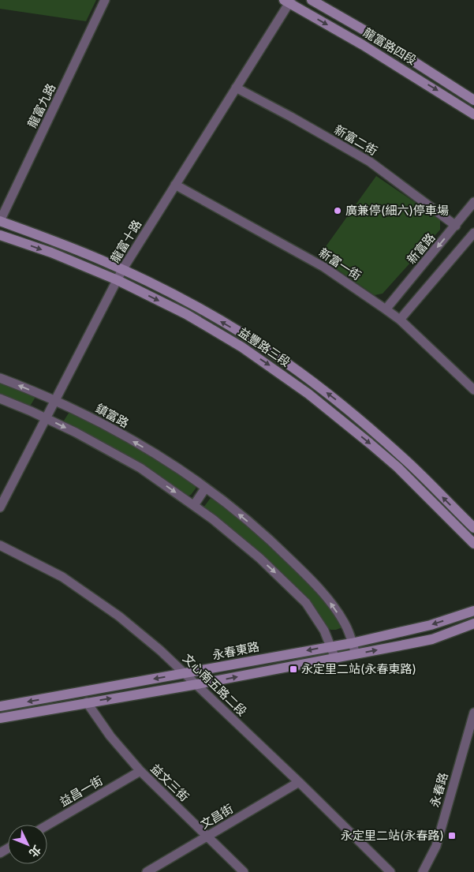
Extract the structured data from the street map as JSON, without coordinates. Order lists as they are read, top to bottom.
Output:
{
  "streets": {
    "street": [
      "龍富路四段",
      "龍富九路",
      "新富二街",
      "龍富十路",
      "新富路",
      "新富一街",
      "益豐路三段",
      "鎮富路",
      "永春東路",
      "文心南五路二段",
      "益文三街",
      "永春路",
      "益昌一街",
      "文昌街"
    ]
  },
  "crossings": [
    ["龍富路四段", "龍富十路"],
    ["龍富九路", "益豐路三段"],
    ["新富二街", "龍富十路"],
    ["新富二街", "新富路"],
    ["龍富十路", "新富一街"],
    ["龍富十路", "益豐路三段"],
    ["龍富十路", "鎮富路"],
    ["新富路", "新富一街"],
    ["鎮富路", "永春東路"],
    ["永春東路", "文心南五路二段"],
    ["文心南五路二段", "文昌街"],
    ["益文三街", "益昌一街"],
    ["益文三街", "文昌街"]
  ],
  "places": {
    "other": ["廣兼停(細六)停車場"],
    "transit": ["永定里二站(永春東路)", "永定里二站(永春路)"]
  },
  "north": "bottom right"
}
